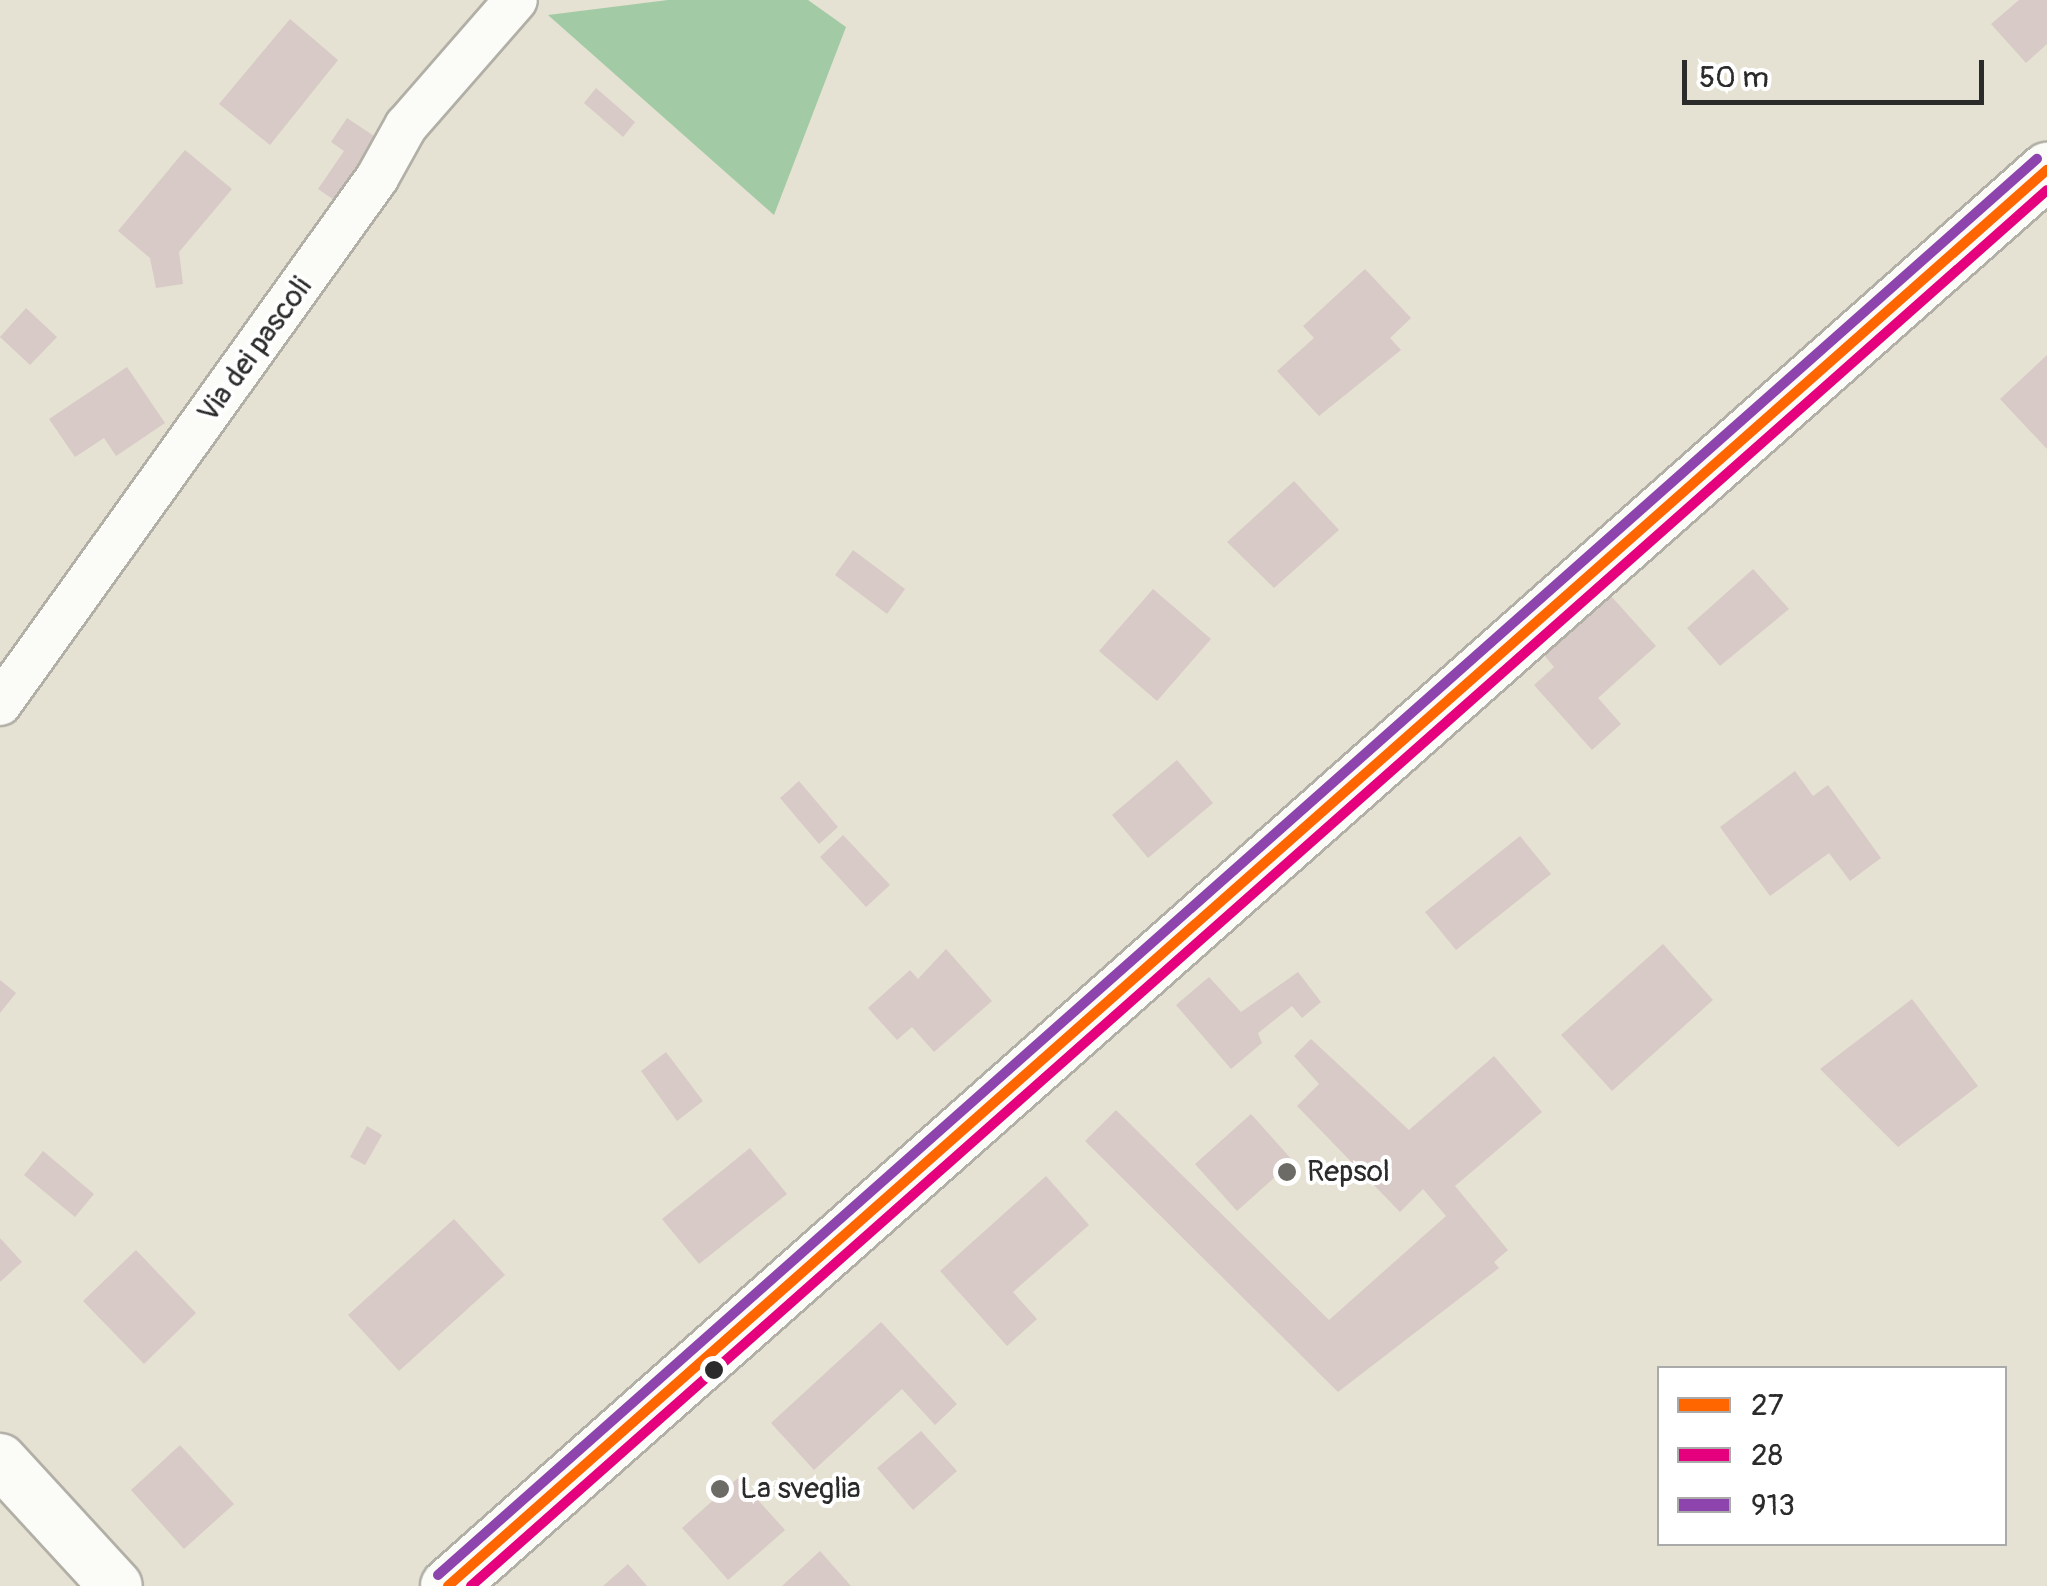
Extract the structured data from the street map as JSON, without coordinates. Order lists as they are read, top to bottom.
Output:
{
  "streets": {
    "street": ["Via dei pascoli"]
  },
  "places": ["Repsol", "La sveglia"],
  "lines": ["transit line 913", "transit line 27", "transit line 28"],
  "legend": ["27", "28", "913"],
  "scale_bar": "50 m"
}
